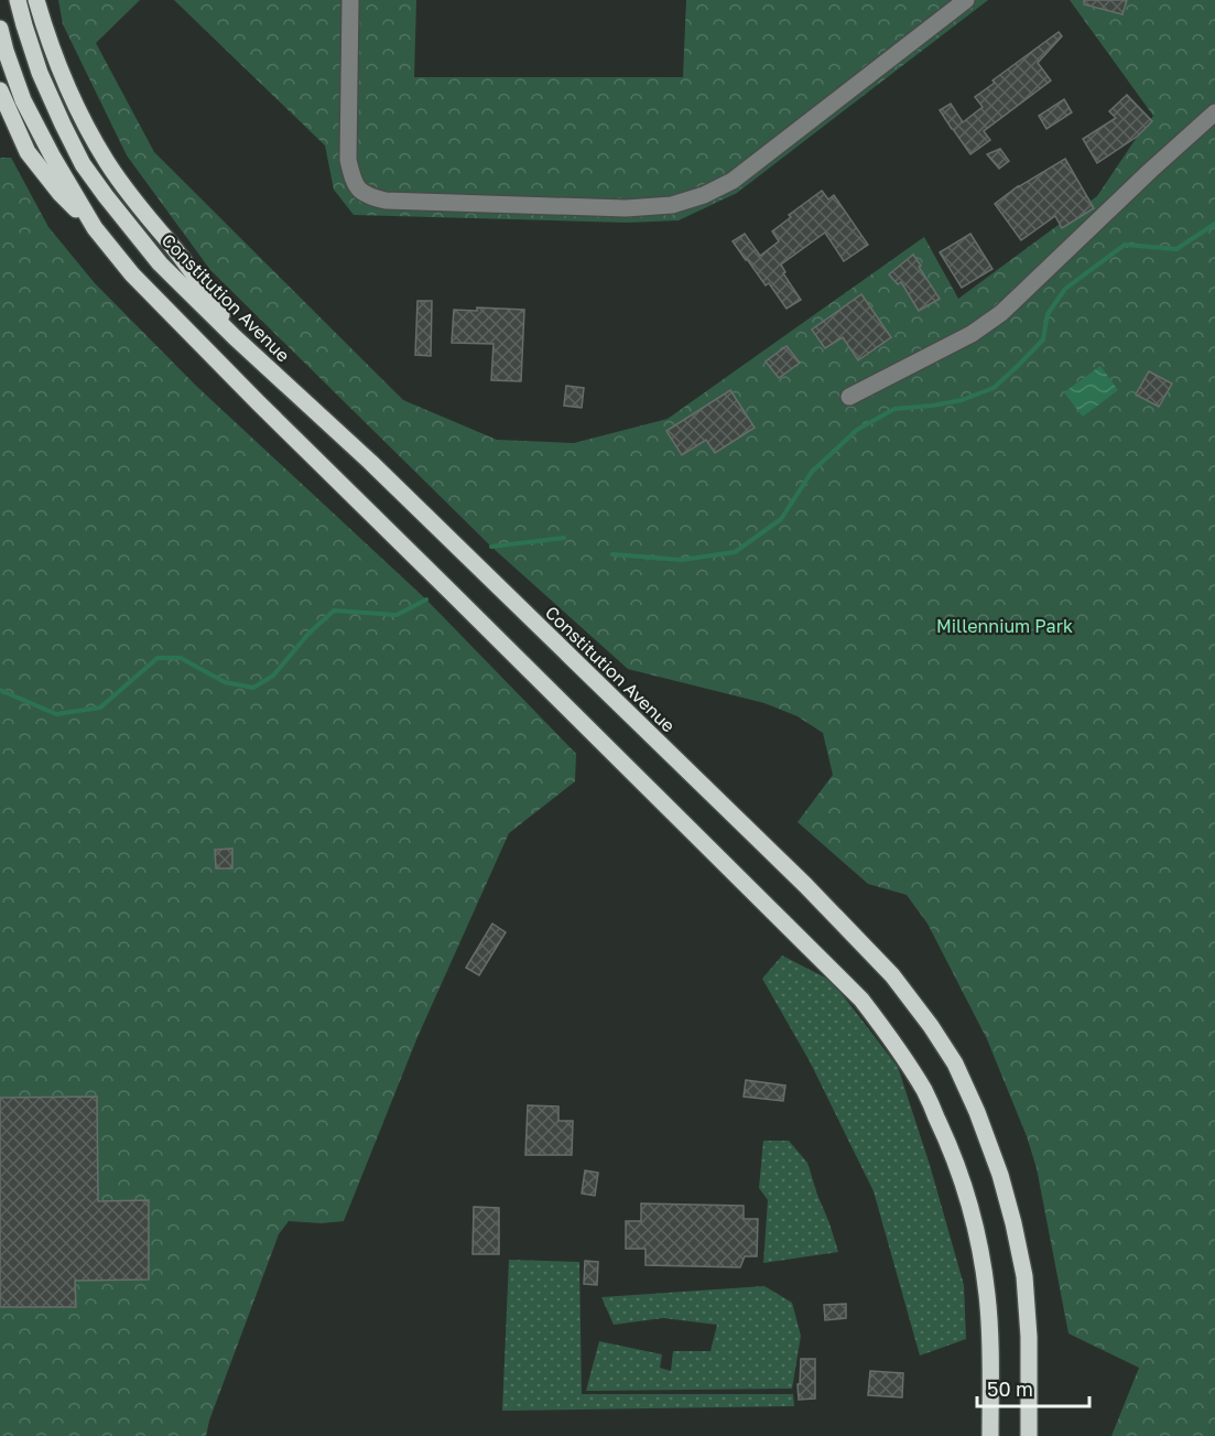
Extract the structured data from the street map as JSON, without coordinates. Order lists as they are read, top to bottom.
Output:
{
  "streets": {
    "main road": ["Constitution Avenue"]
  },
  "parks": ["Millennium Park"],
  "scale_bar": "50 m"
}
